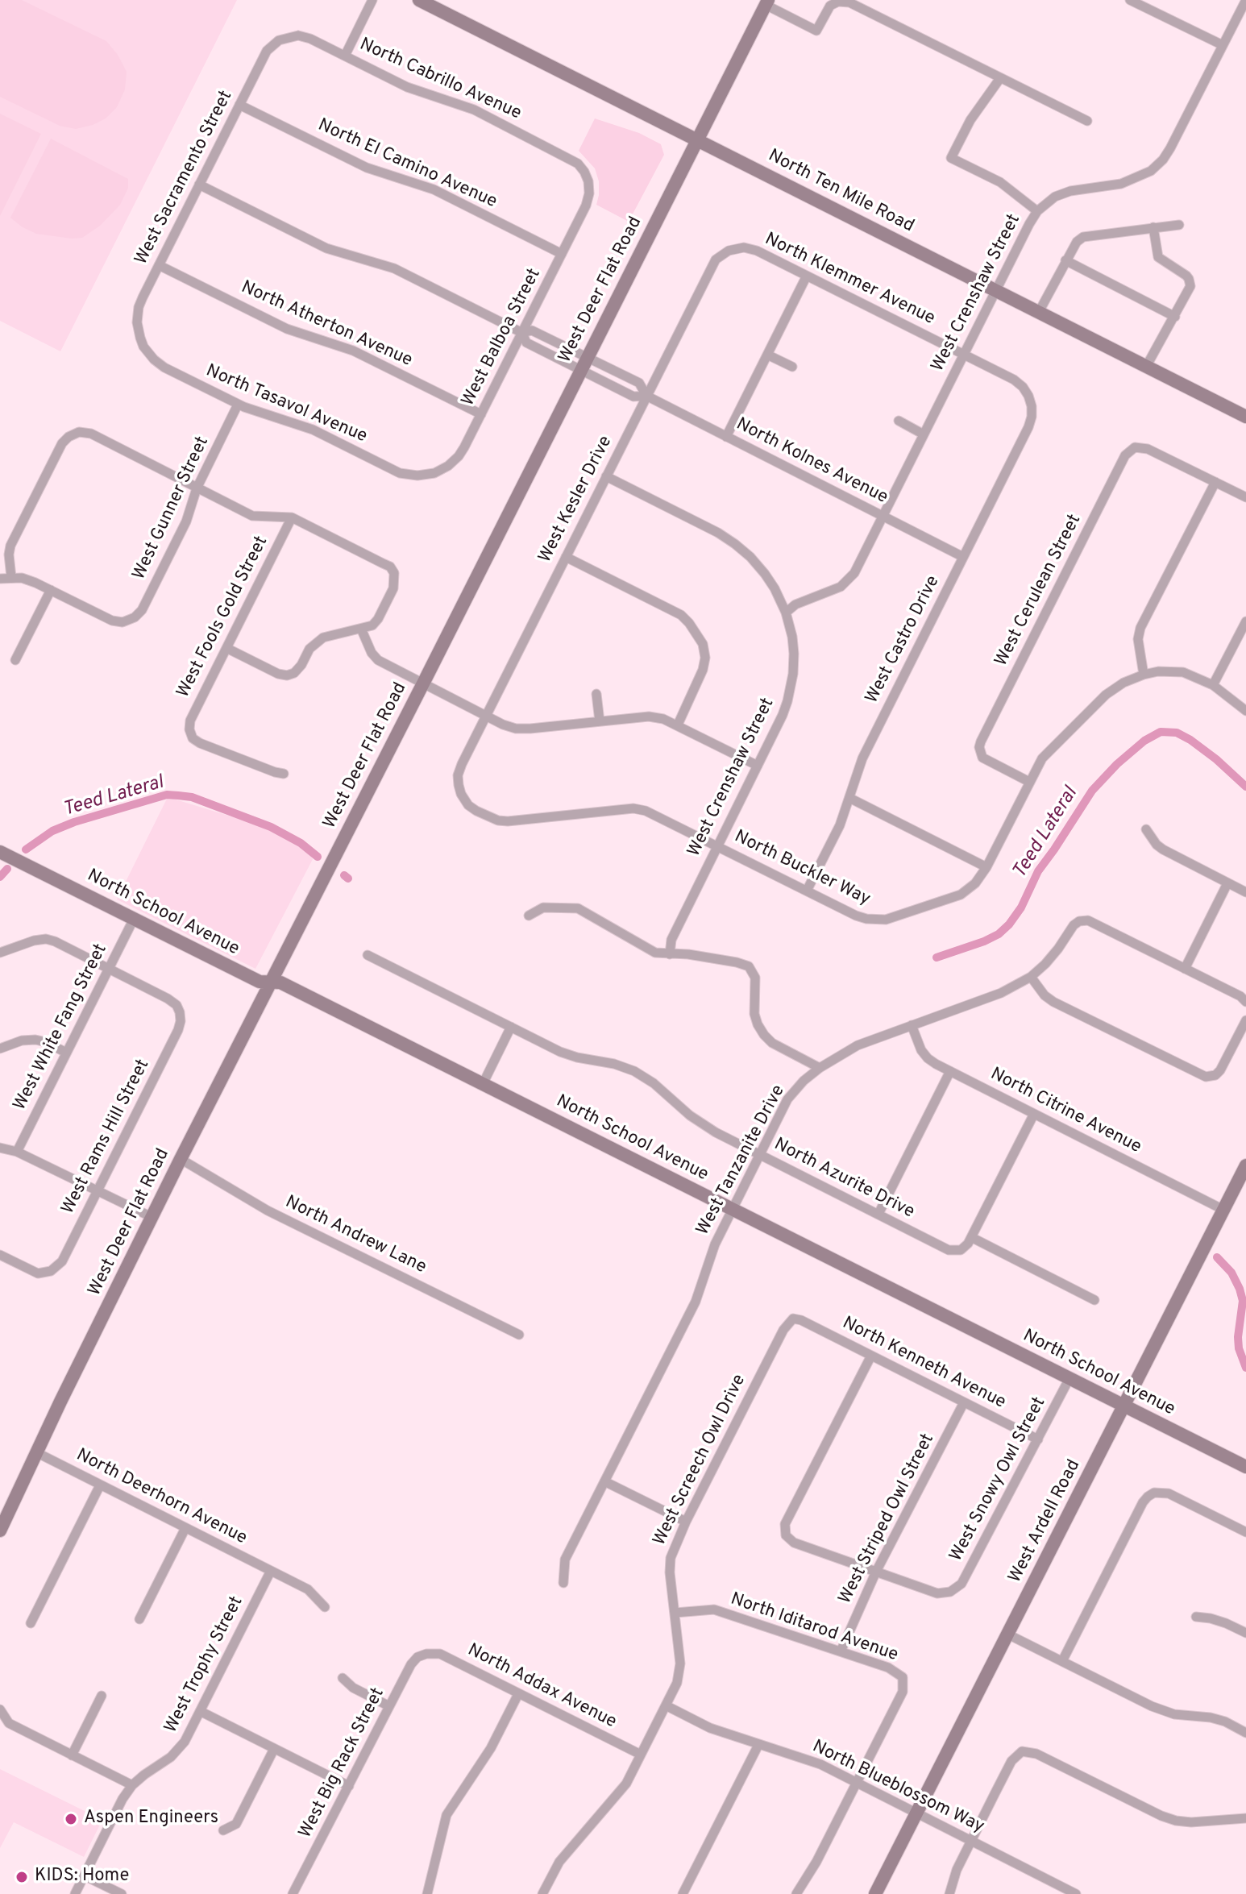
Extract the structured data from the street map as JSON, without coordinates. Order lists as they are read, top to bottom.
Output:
{
  "streets": {
    "main road": [
      "North Ten Mile Road",
      "West Deer Flat Road",
      "North School Avenue",
      "West Ardell Road"
    ],
    "street": [
      "North Cabrillo Avenue",
      "North El Camino Avenue",
      "West Sacramento Street",
      "North Klemmer Avenue",
      "West Crenshaw Street",
      "North Atherton Avenue",
      "West Balboa Street",
      "North Tasavol Avenue",
      "North Kolnes Avenue",
      "West Kesler Drive",
      "West Gunner Street",
      "West Cerulean Street",
      "West Fools Gold Street",
      "West Castro Drive",
      "North Buckler Way",
      "West White Fang Street",
      "North Citrine Avenue",
      "West Rams Hill Street",
      "West Tanzanite Drive",
      "North Azurite Drive",
      "North Andrew Lane",
      "North Kenneth Avenue",
      "West Screech Owl Drive",
      "West Snowy Owl Street",
      "North Deerhorn Avenue",
      "West Striped Owl Street",
      "North Iditarod Avenue",
      "West Trophy Street",
      "North Addax Avenue",
      "West Big Rack Street",
      "North Blueblossom Way"
    ]
  },
  "crossings": [
    ["North Cabrillo Avenue", "West Sacramento Street"],
    ["North Cabrillo Avenue", "West Balboa Street"],
    ["North El Camino Avenue", "West Sacramento Street"],
    ["North El Camino Avenue", "West Balboa Street"],
    ["West Sacramento Street", "North Atherton Avenue"],
    ["West Sacramento Street", "North Tasavol Avenue"],
    ["West Sacramento Street", "North Kolnes Avenue"],
    ["North Ten Mile Road", "West Deer Flat Road"],
    ["North Ten Mile Road", "West Crenshaw Street"],
    ["North Klemmer Avenue", "West Crenshaw Street"],
    ["North Klemmer Avenue", "West Kesler Drive"],
    ["North Klemmer Avenue", "West Castro Drive"],
    ["West Deer Flat Road", "North Kolnes Avenue"],
    ["West Deer Flat Road", "North School Avenue"],
    ["West Deer Flat Road", "North Andrew Lane"],
    ["West Deer Flat Road", "North Deerhorn Avenue"],
    ["West Crenshaw Street", "North Kolnes Avenue"],
    ["West Crenshaw Street", "North Buckler Way"],
    ["North Atherton Avenue", "West Balboa Street"],
    ["West Balboa Street", "North Tasavol Avenue"],
    ["West Balboa Street", "North Kolnes Avenue"],
    ["North Tasavol Avenue", "West Gunner Street"],
    ["North Kolnes Avenue", "West Kesler Drive"],
    ["North Kolnes Avenue", "West Castro Drive"],
    ["West Kesler Drive", "North Buckler Way"],
    ["West Cerulean Street", "North Buckler Way"],
    ["West Castro Drive", "North Buckler Way"],
    ["North School Avenue", "West White Fang Street"],
    ["North School Avenue", "West Tanzanite Drive"],
    ["North School Avenue", "West Snowy Owl Street"],
    ["North School Avenue", "West Ardell Road"],
    ["West White Fang Street", "West Rams Hill Street"],
    ["North Citrine Avenue", "West Tanzanite Drive"],
    ["North Citrine Avenue", "West Ardell Road"],
    ["West Tanzanite Drive", "North Azurite Drive"],
    ["North Kenneth Avenue", "West Screech Owl Drive"],
    ["North Kenneth Avenue", "West Snowy Owl Street"],
    ["North Kenneth Avenue", "West Striped Owl Street"],
    ["West Screech Owl Drive", "North Iditarod Avenue"],
    ["West Screech Owl Drive", "North Addax Avenue"],
    ["West Screech Owl Drive", "North Blueblossom Way"],
    ["West Snowy Owl Street", "West Striped Owl Street"],
    ["North Deerhorn Avenue", "West Trophy Street"],
    ["West Striped Owl Street", "North Iditarod Avenue"],
    ["West Ardell Road", "North Blueblossom Way"],
    ["North Iditarod Avenue", "North Blueblossom Way"],
    ["North Addax Avenue", "West Big Rack Street"]
  ],
  "water": ["Teed Lateral"],
  "places": ["Aspen Engineers", "KIDS: Home"]
}
